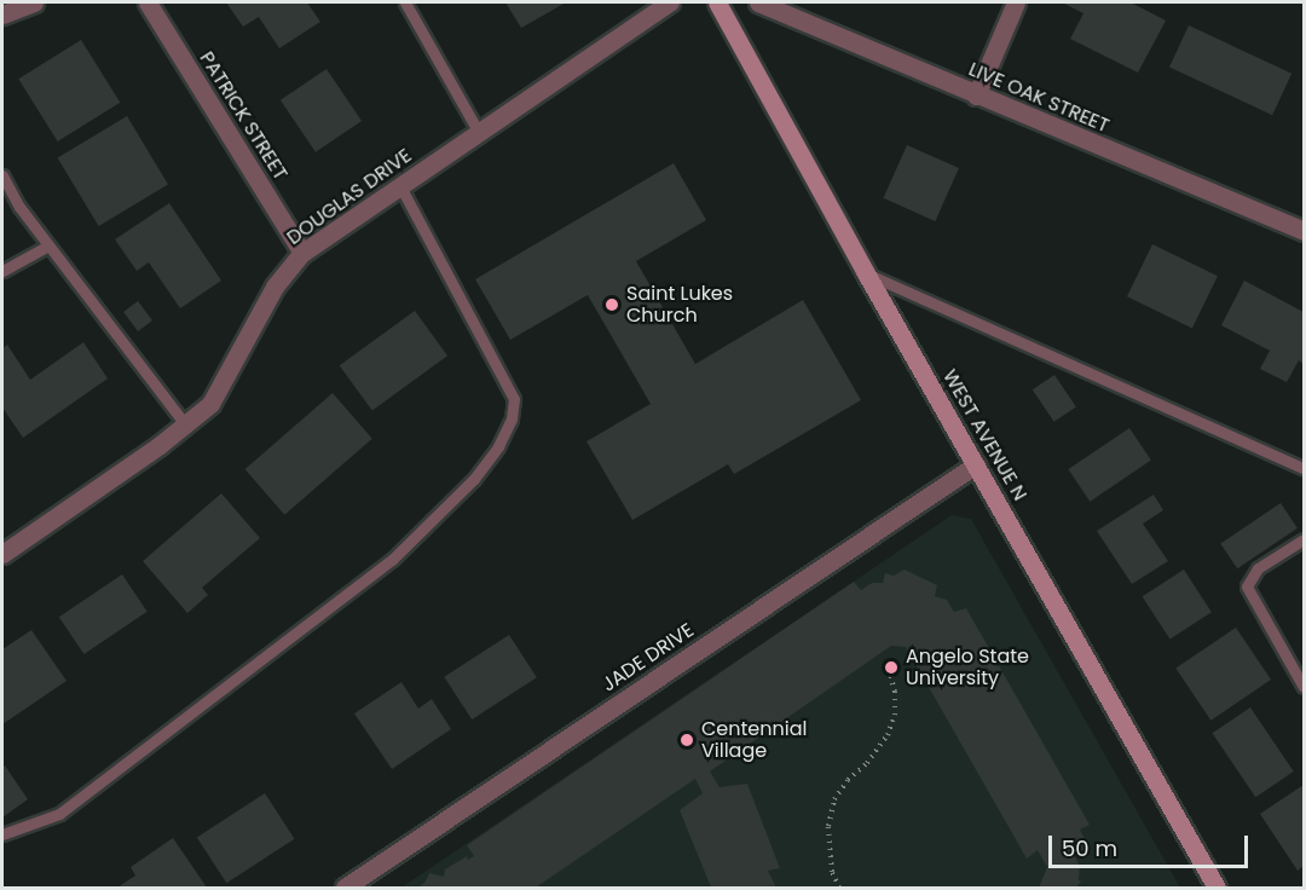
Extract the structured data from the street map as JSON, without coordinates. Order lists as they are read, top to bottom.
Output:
{
  "streets": {
    "main road": ["WEST AVENUE N"],
    "street": [
      "LIVE OAK STREET",
      "PATRICK STREET",
      "DOUGLAS DRIVE",
      "JADE DRIVE"
    ]
  },
  "crossings": [
    ["PATRICK STREET", "DOUGLAS DRIVE"],
    ["WEST AVENUE N", "JADE DRIVE"]
  ],
  "places": ["Saint Lukes Church", "Angelo State University", "Centennial Village"],
  "scale_bar": "50 m"
}
